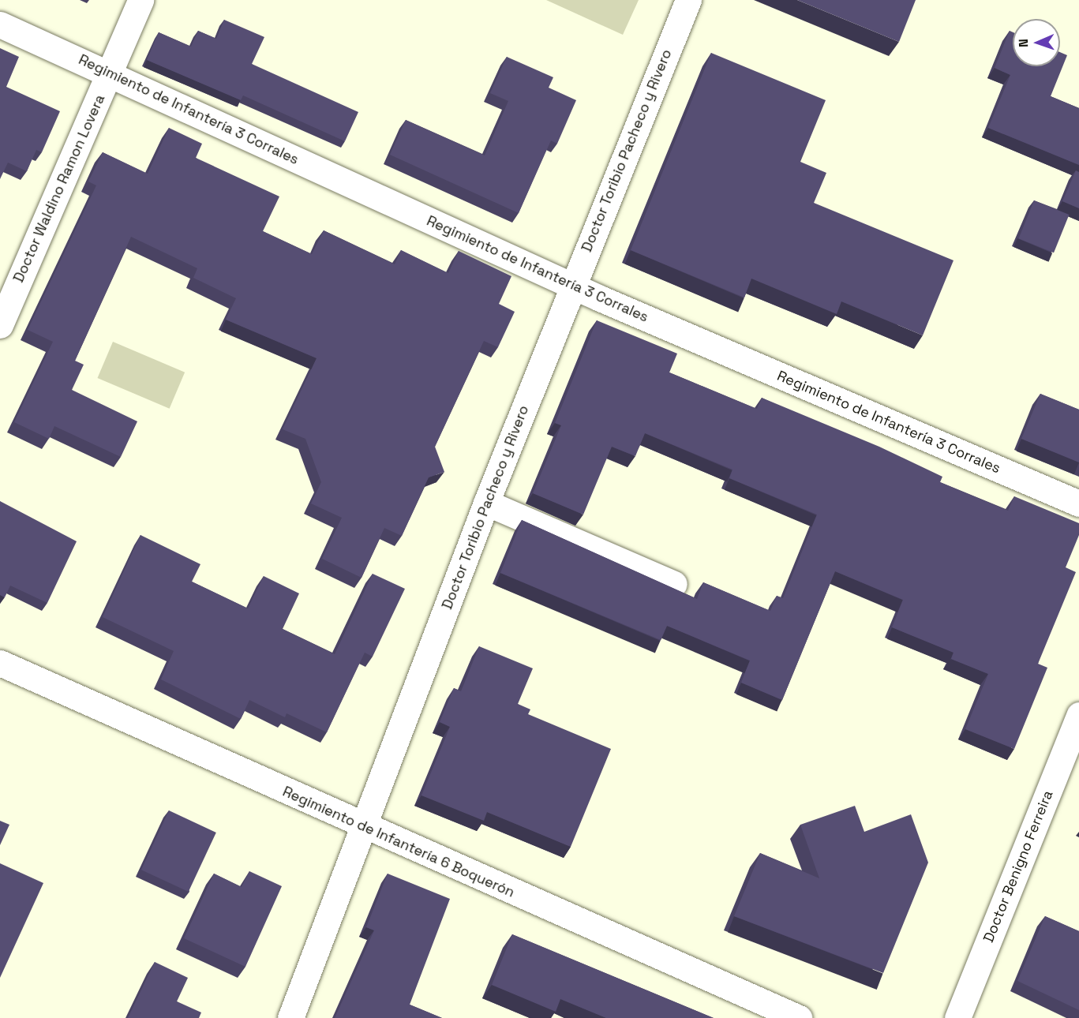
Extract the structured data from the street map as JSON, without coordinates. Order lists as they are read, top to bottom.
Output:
{
  "streets": {
    "street": [
      "Regimiento de Infantería 3 Corrales",
      "Doctor Toribio Pacheco y Rivero",
      "Doctor Waldino Ramon Lovera",
      "Regimiento de Infantería 6 Boquerón",
      "Doctor Benigno Ferreira"
    ]
  },
  "crossings": [
    ["Regimiento de Infantería 3 Corrales", "Doctor Toribio Pacheco y Rivero"],
    ["Regimiento de Infantería 3 Corrales", "Doctor Waldino Ramon Lovera"],
    ["Doctor Toribio Pacheco y Rivero", "Regimiento de Infantería 6 Boquerón"]
  ],
  "north": "left"
}
